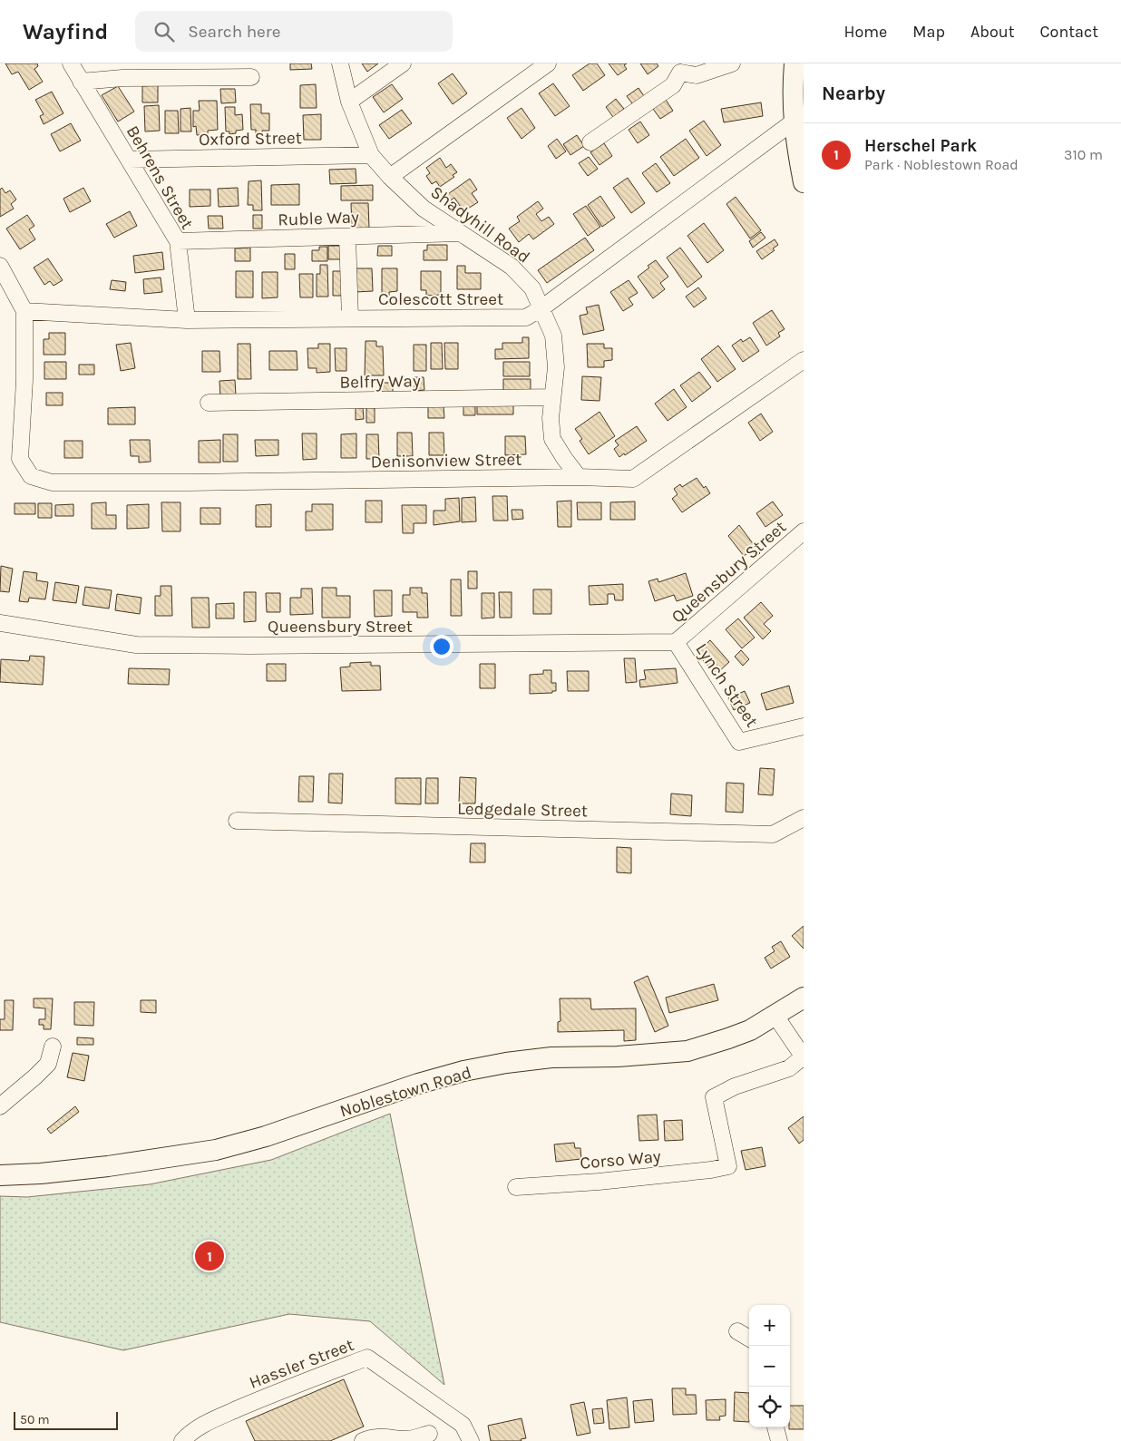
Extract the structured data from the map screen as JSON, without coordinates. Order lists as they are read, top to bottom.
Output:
{
  "streets": {
    "main road": ["Noblestown Road"],
    "street": [
      "Oxford Street",
      "Behrens Street",
      "Ruble Way",
      "Shadyhill Road",
      "Colescott Street",
      "Belfry Way",
      "Denisonview Street",
      "Queensbury Street",
      "Lynch Street",
      "Ledgedale Street",
      "Corso Way",
      "Hassler Street"
    ]
  },
  "crossings": [
    ["Oxford Street", "Behrens Street"],
    ["Oxford Street", "Shadyhill Road"],
    ["Behrens Street", "Ruble Way"],
    ["Behrens Street", "Colescott Street"],
    ["Ruble Way", "Shadyhill Road"],
    ["Shadyhill Road", "Colescott Street"],
    ["Shadyhill Road", "Belfry Way"],
    ["Shadyhill Road", "Denisonview Street"],
    ["Colescott Street", "Denisonview Street"],
    ["Queensbury Street", "Lynch Street"]
  ],
  "scale_bar": "50 m",
  "page": {
    "header": "Wayfind",
    "search": "Search here",
    "nav": [
      "Home",
      "Map",
      "About",
      "Contact"
    ],
    "heading": "Nearby",
    "list": [
      {
        "mark": "1",
        "name": "Herschel Park",
        "note": "Park · Noblestown Road",
        "value": "310 m"
      }
    ],
    "pins": "1",
    "map_buttons": ["+", "−"],
    "scale": "50 m"
  }
}
